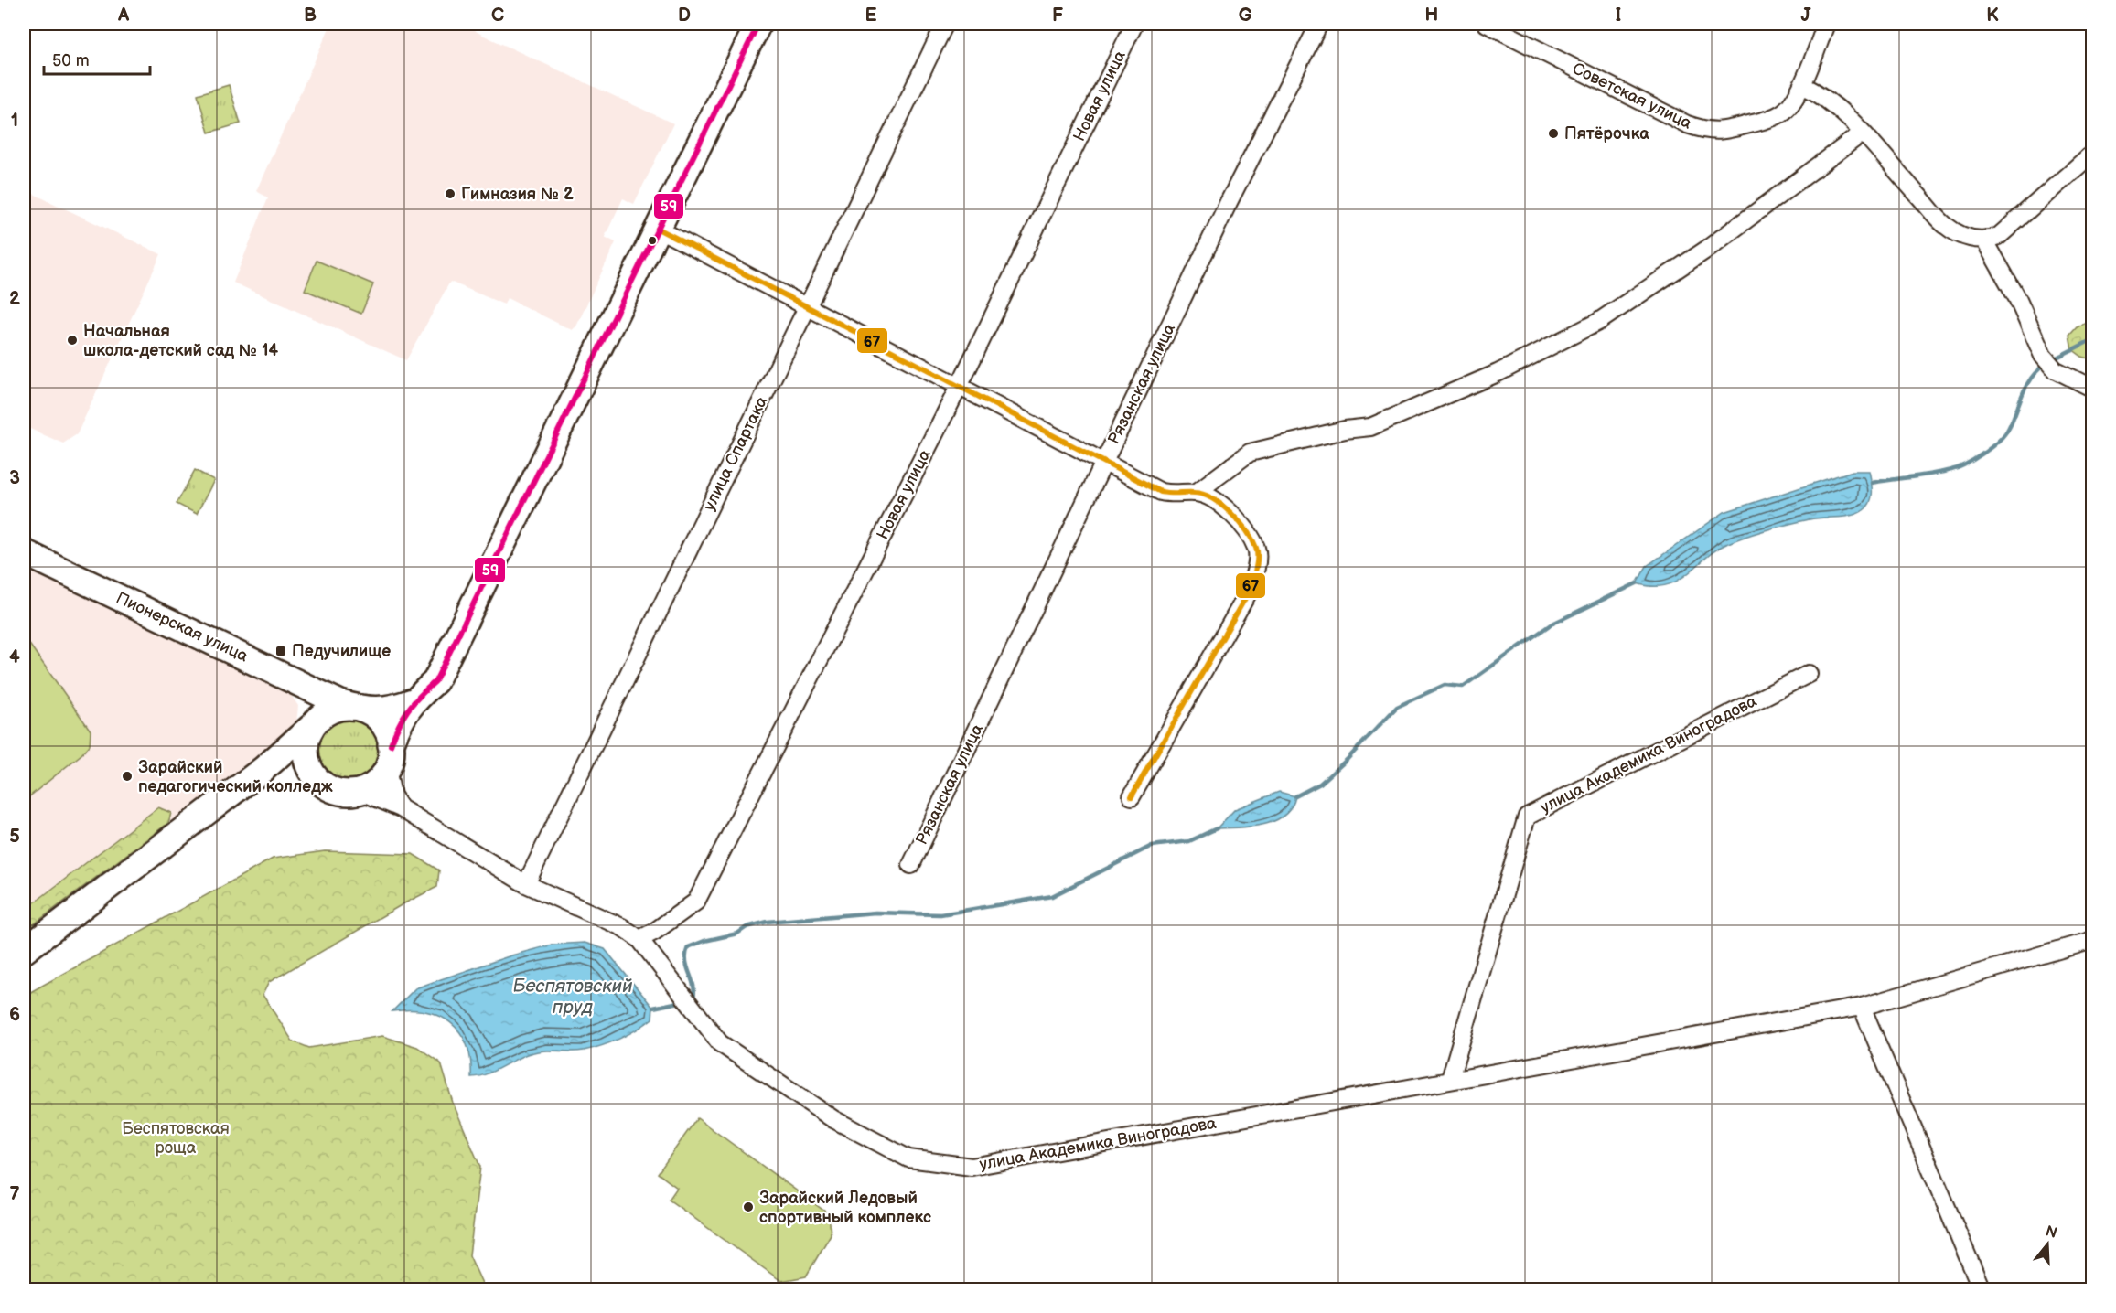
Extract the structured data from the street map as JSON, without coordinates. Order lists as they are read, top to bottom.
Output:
{
  "streets": {
    "main road": ["Пионерская улица"],
    "street": [
      "Новая улица",
      "Советская улица",
      "Рязанская улица",
      "улица Спартака",
      "улица Академика Виноградова"
    ]
  },
  "crossings": [
    ["Новая улица", "улица Академика Виноградова"]
  ],
  "water": ["Беспятовский пруд"],
  "parks": ["Беспятовская роща"],
  "places": {
    "other": [
      "Пятёрочка",
      "Гимназия № 2",
      "Начальная школа-детский сад № 14",
      "Зарайский педагогический колледж",
      "Зарайский Ледовый спортивный комплекс"
    ],
    "transit": ["Педучилище"]
  },
  "lines": ["transit line 59", "transit line 67"],
  "scale_bar": "50 m",
  "north": "top",
  "grid": {
    "columns": [
      "A",
      "B",
      "C",
      "D",
      "E",
      "F",
      "G",
      "H",
      "I",
      "J",
      "K"
    ],
    "rows": [
      "1",
      "2",
      "3",
      "4",
      "5",
      "6",
      "7"
    ]
  }
}
